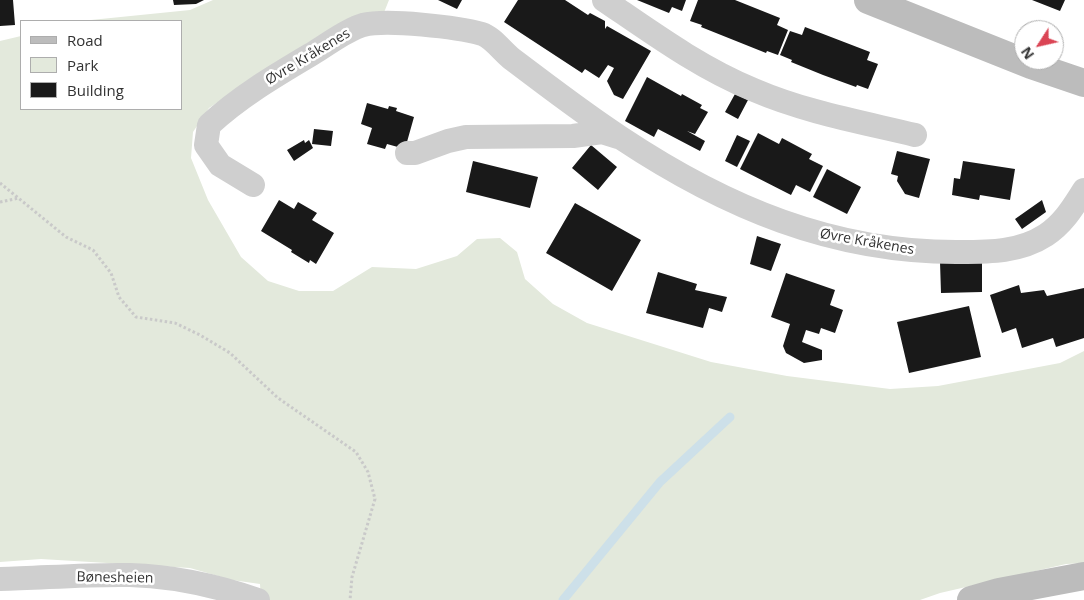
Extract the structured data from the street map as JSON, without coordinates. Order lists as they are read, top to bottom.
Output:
{
  "streets": {
    "street": ["Øvre Kråkenes", "Bønesheien"]
  },
  "legend": ["Road", "Park", "Building"],
  "north": "bottom left"
}
